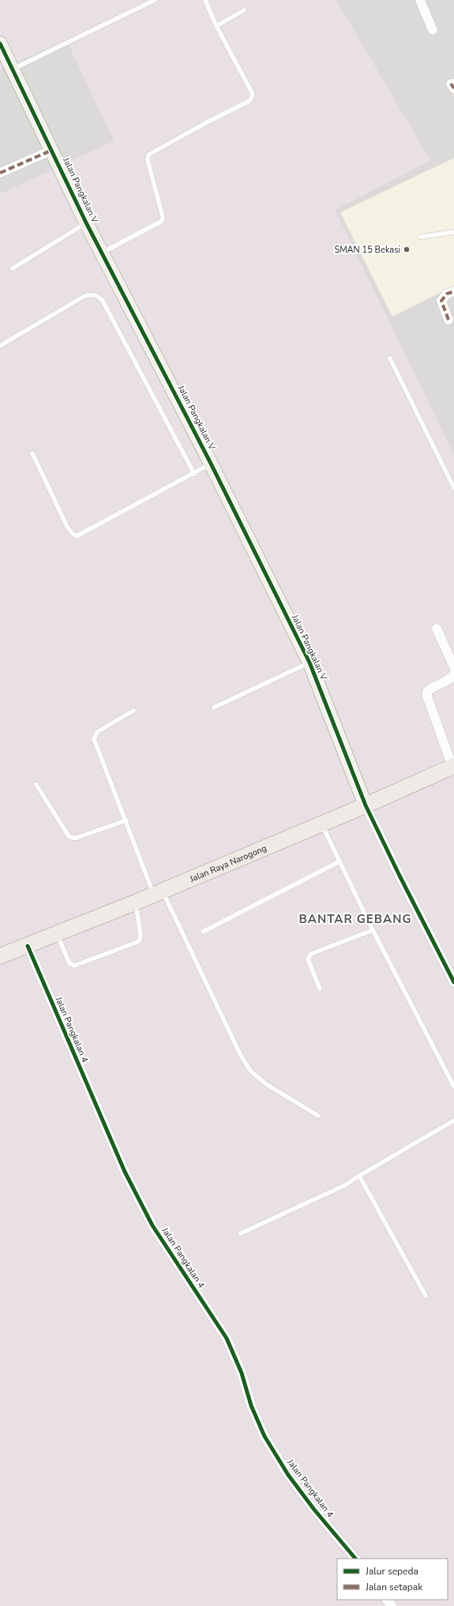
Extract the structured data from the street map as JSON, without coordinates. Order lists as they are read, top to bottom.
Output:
{
  "streets": {
    "main road": ["Jalan Raya Narogong"],
    "street": ["Jalan Pangkalan V", "Jalan Pangkalan 4"]
  },
  "crossings": [
    ["Jalan Pangkalan V", "Jalan Raya Narogong"],
    ["Jalan Raya Narogong", "Jalan Pangkalan 4"]
  ],
  "districts": ["BANTAR GEBANG"],
  "places": ["SMAN 15 Bekasi"],
  "legend": ["Jalur sepeda", "Jalan setapak"]
}
